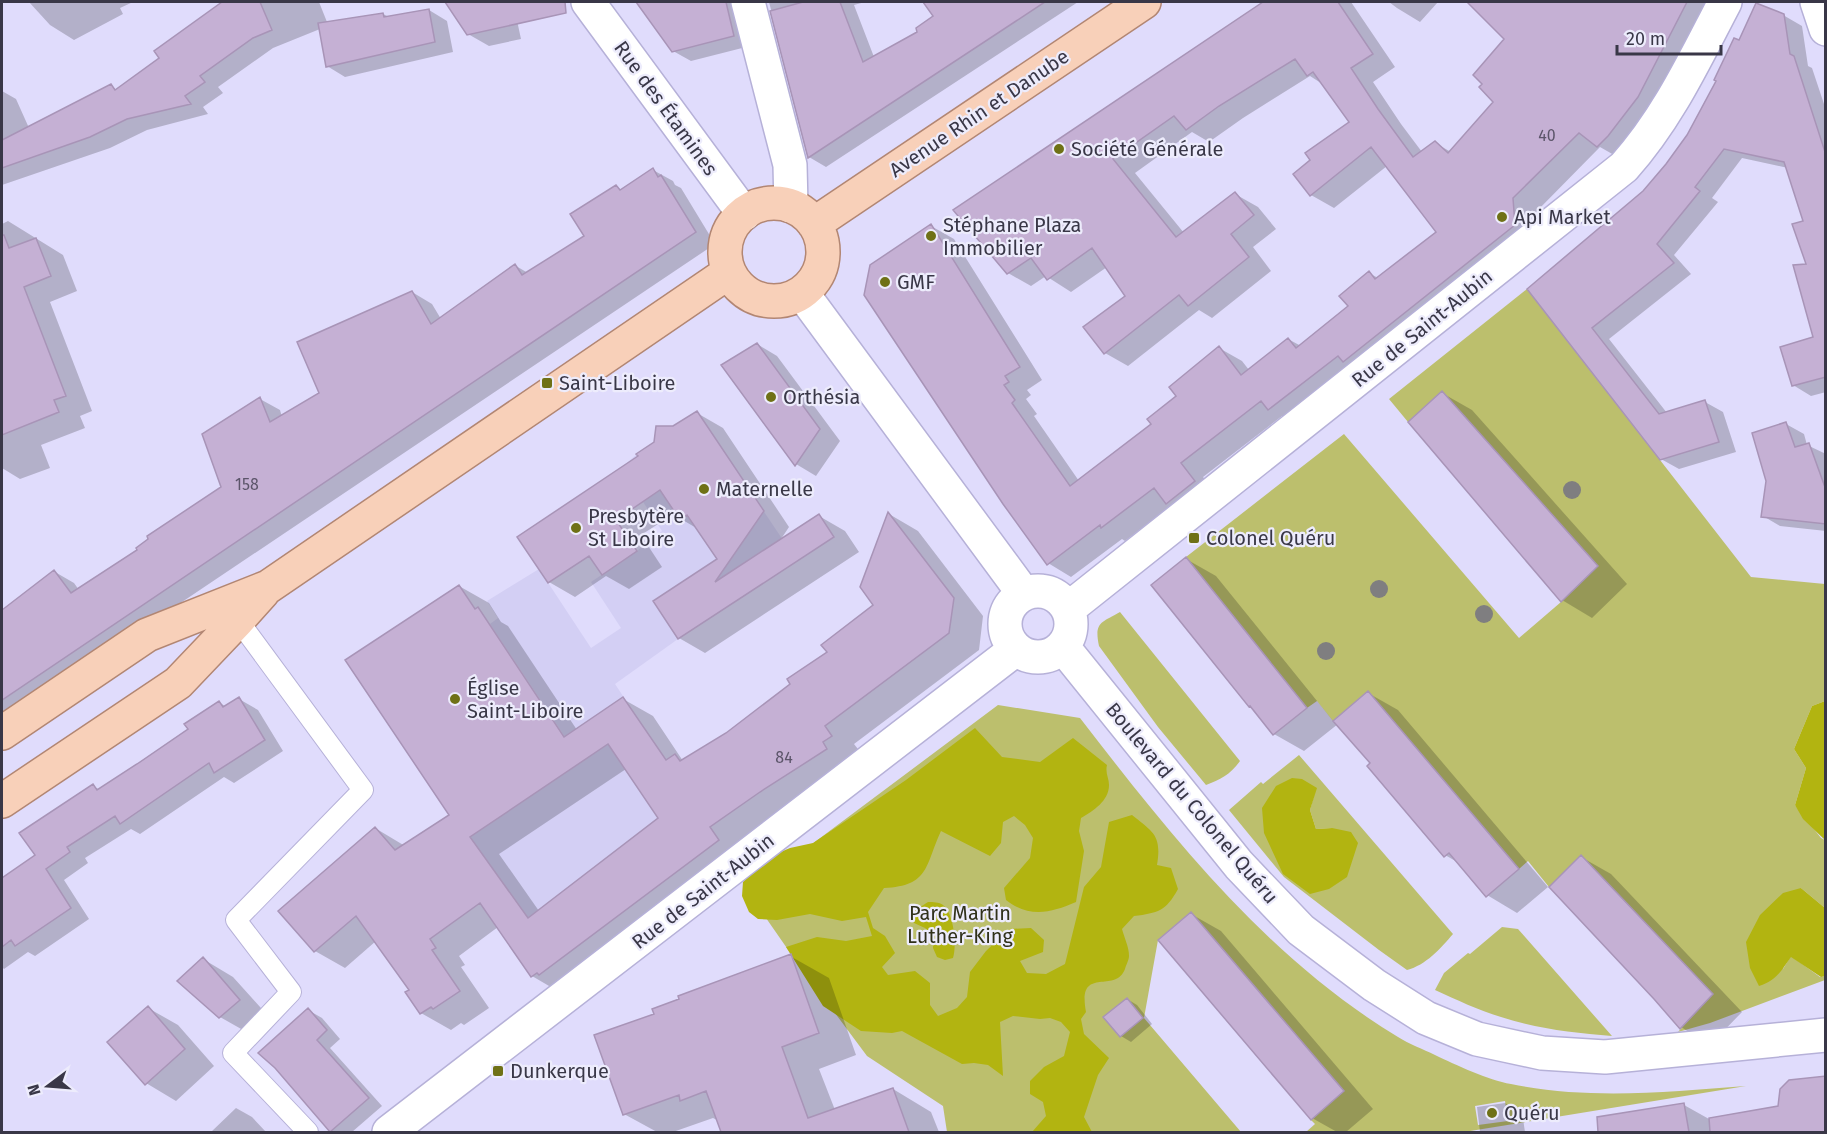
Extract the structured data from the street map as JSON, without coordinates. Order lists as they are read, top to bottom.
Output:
{
  "streets": {
    "main road": ["Avenue Rhin et Danube"],
    "street": ["Rue des Étamines", "Rue de Saint-Aubin", "Boulevard du Colonel Quéru"]
  },
  "crossings": [
    ["Rue des Étamines", "Avenue Rhin et Danube"],
    ["Rue de Saint-Aubin", "Boulevard du Colonel Quéru"]
  ],
  "parks": ["Parc Martin Luther-King"],
  "places": {
    "other": [
      "Société Générale",
      "Api Market",
      "Stéphane Plaza Immobilier",
      "GMF",
      "Orthésia",
      "Maternelle",
      "Presbytère St Liboire",
      "Église Saint-Liboire",
      "Quéru"
    ],
    "transit": ["Saint-Liboire", "Colonel Quéru", "Dunkerque"]
  },
  "house_numbers": ["40", "158", "84"],
  "scale_bar": "20 m",
  "north": "left"
}
